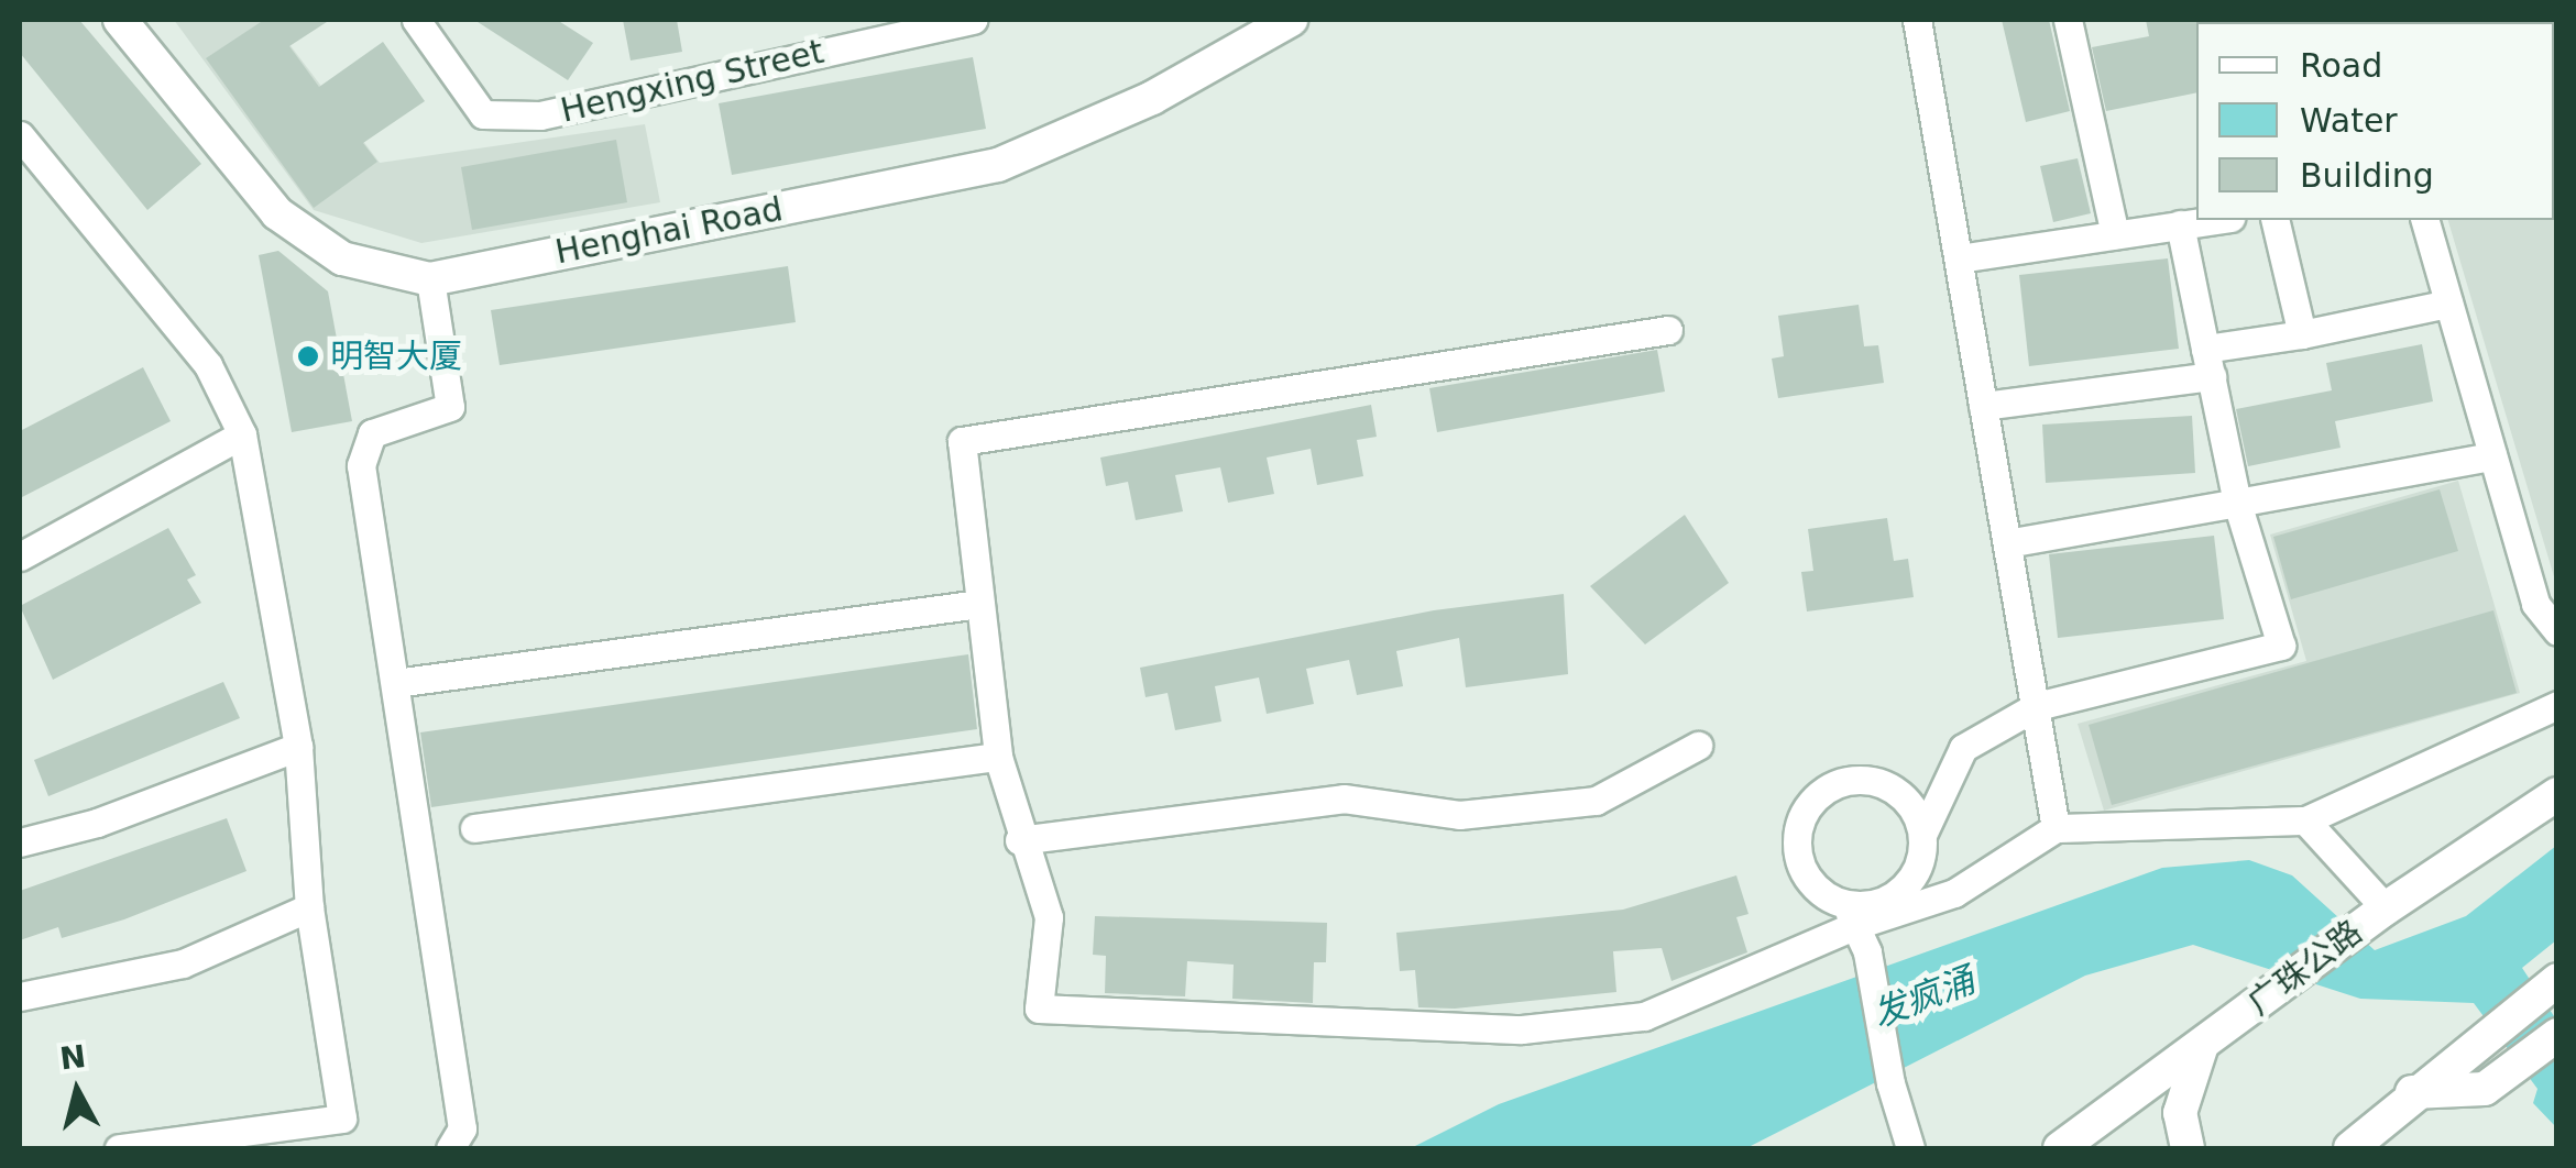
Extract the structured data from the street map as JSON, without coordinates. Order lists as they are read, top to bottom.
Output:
{
  "streets": {
    "street": ["Hengxing Street", "Henghai Road", "广珠公路"]
  },
  "water": ["发疯涌"],
  "places": ["明智大厦"],
  "legend": ["Road", "Water", "Building"],
  "north": "top"
}
